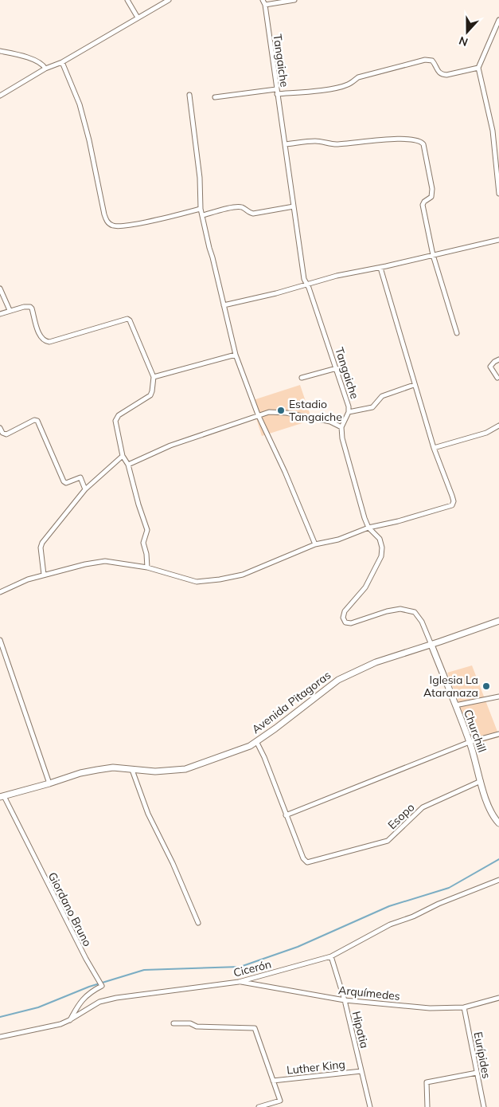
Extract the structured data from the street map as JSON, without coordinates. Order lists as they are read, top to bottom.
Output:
{
  "streets": {
    "main road": ["Avenida Pitagoras", "Churchill"],
    "street": [
      "Tangaiche",
      "Esopo",
      "Giordano Bruno",
      "Cicerón",
      "Arquímedes",
      "Hipatia",
      "Eurípides",
      "Luther King"
    ]
  },
  "crossings": [
    ["Avenida Pitagoras", "Churchill"],
    ["Avenida Pitagoras", "Giordano Bruno"],
    ["Churchill", "Esopo"],
    ["Giordano Bruno", "Cicerón"],
    ["Cicerón", "Arquímedes"],
    ["Cicerón", "Hipatia"],
    ["Arquímedes", "Hipatia"],
    ["Arquímedes", "Eurípides"],
    ["Hipatia", "Luther King"]
  ],
  "places": ["Estadio Tangaiche", "Iglesia La Ataranaza"],
  "north": "bottom"
}
